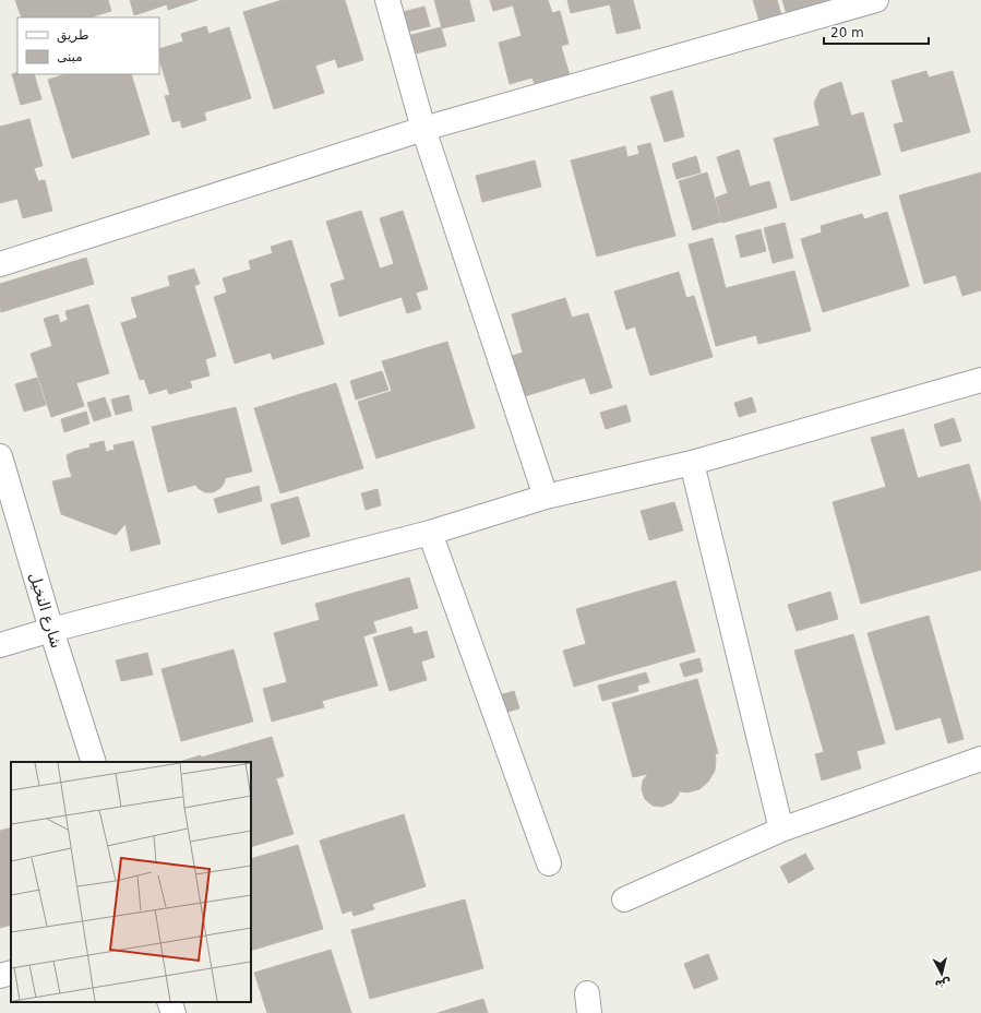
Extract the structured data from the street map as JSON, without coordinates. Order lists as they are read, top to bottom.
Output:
{
  "streets": {
    "street": ["شارع النخيل"]
  },
  "legend": ["طريق", "مبنى"],
  "scale_bar": "20 m",
  "north": "bottom"
}
